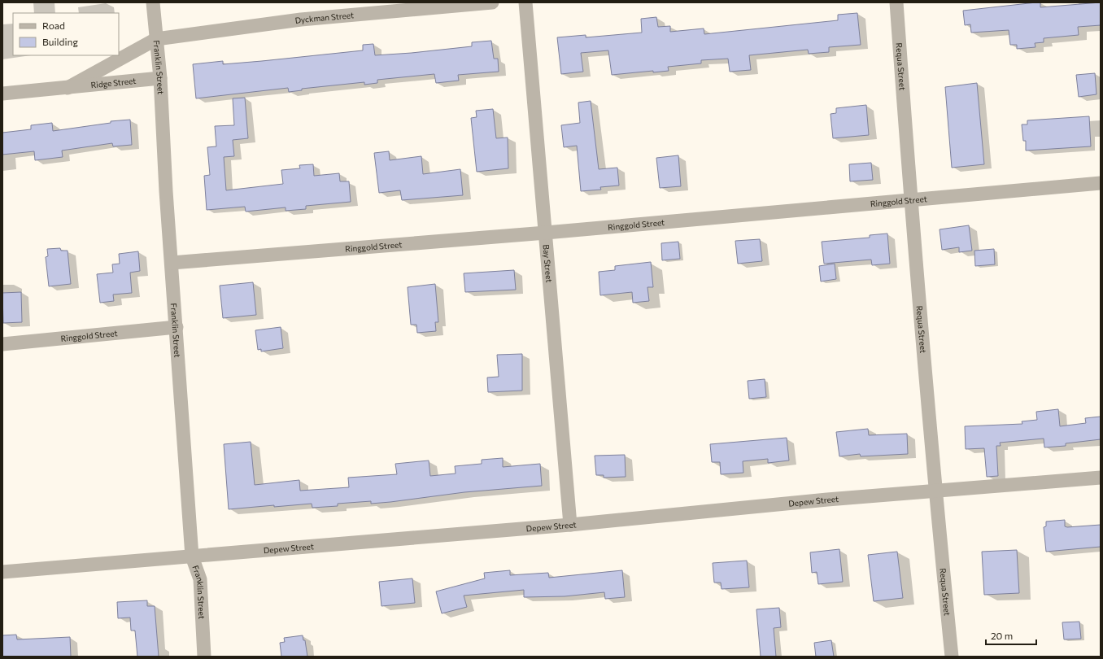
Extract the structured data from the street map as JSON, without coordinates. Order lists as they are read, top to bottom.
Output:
{
  "streets": {
    "street": [
      "Dyckman Street",
      "Requa Street",
      "Franklin Street",
      "Ridge Street",
      "Ringgold Street",
      "Bay Street",
      "Depew Street"
    ]
  },
  "crossings": [
    ["Dyckman Street", "Franklin Street"],
    ["Dyckman Street", "Ridge Street"],
    ["Requa Street", "Ringgold Street"],
    ["Requa Street", "Depew Street"],
    ["Franklin Street", "Ridge Street"],
    ["Franklin Street", "Ringgold Street"],
    ["Franklin Street", "Depew Street"],
    ["Ringgold Street", "Bay Street"],
    ["Bay Street", "Depew Street"]
  ],
  "legend": ["Road", "Building"],
  "scale_bar": "20 m"
}
